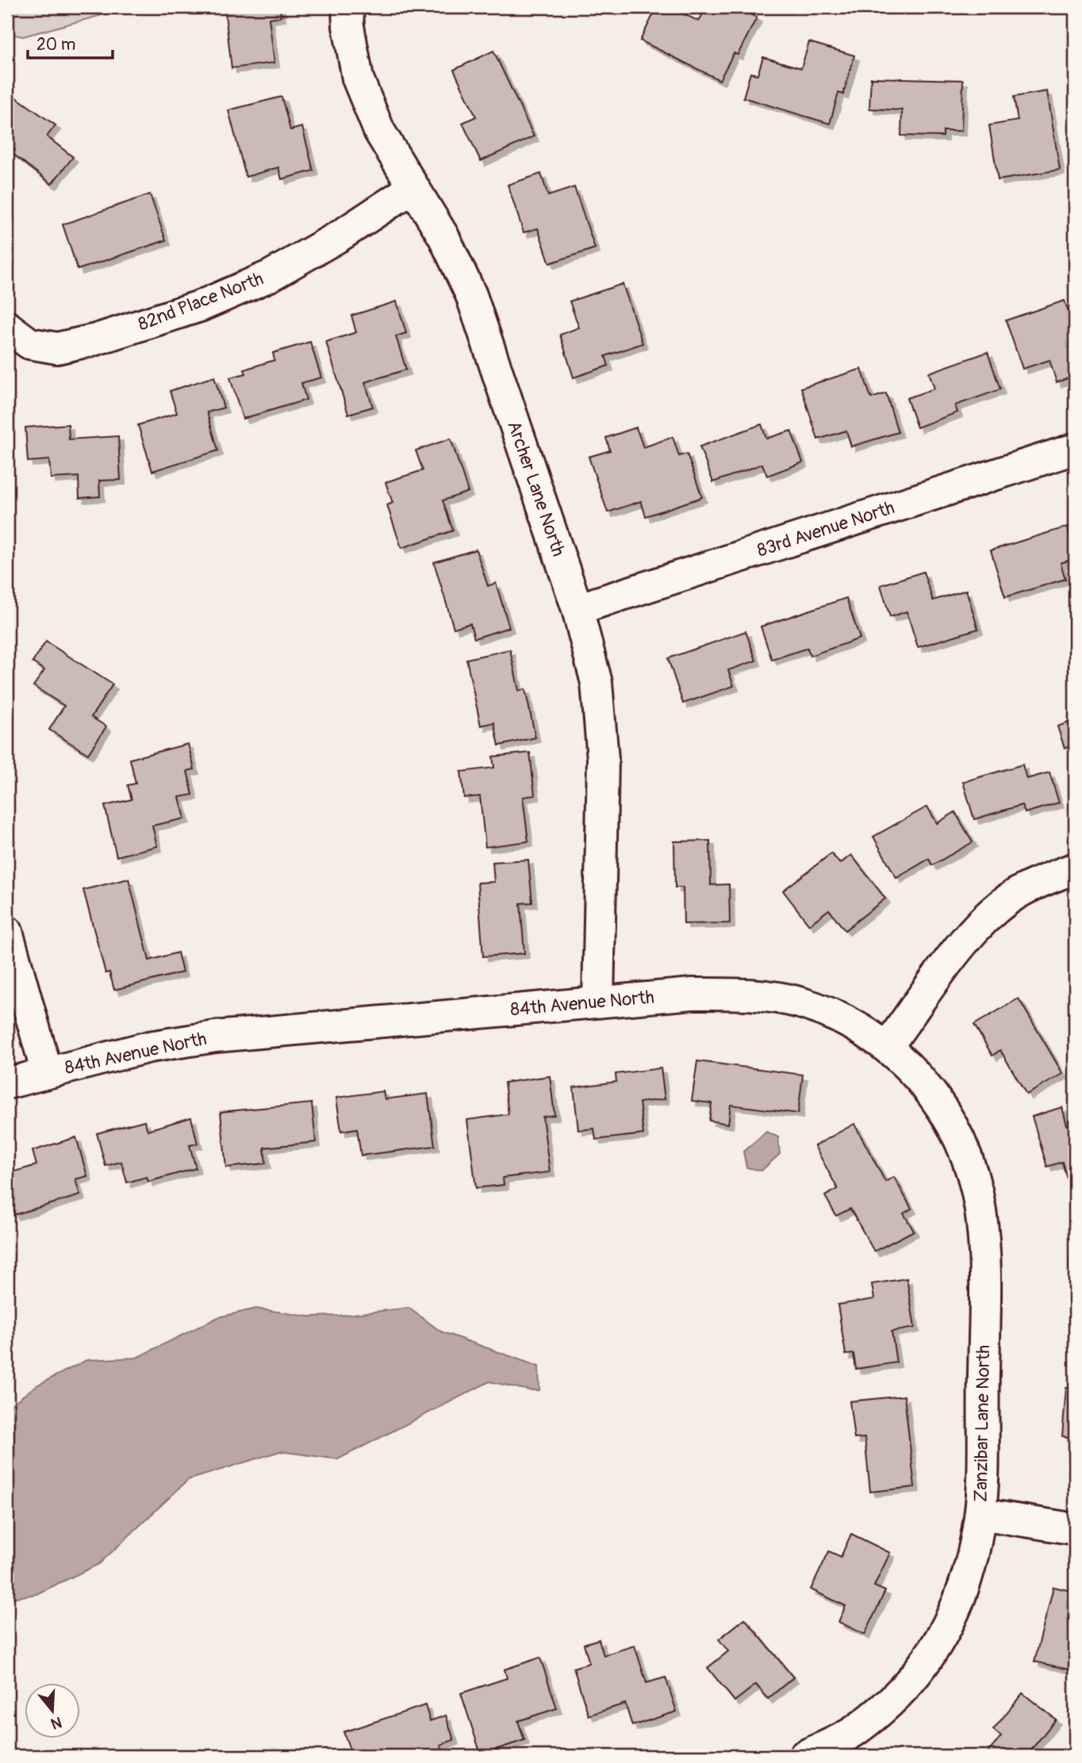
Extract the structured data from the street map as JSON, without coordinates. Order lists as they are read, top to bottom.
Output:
{
  "streets": {
    "street": [
      "82nd Place North",
      "Archer Lane North",
      "83rd Avenue North",
      "84th Avenue North",
      "Zanzibar Lane North"
    ]
  },
  "crossings": [
    ["82nd Place North", "Archer Lane North"],
    ["Archer Lane North", "83rd Avenue North"],
    ["Archer Lane North", "84th Avenue North"],
    ["84th Avenue North", "Zanzibar Lane North"]
  ],
  "scale_bar": "20 m",
  "north": "bottom"
}
